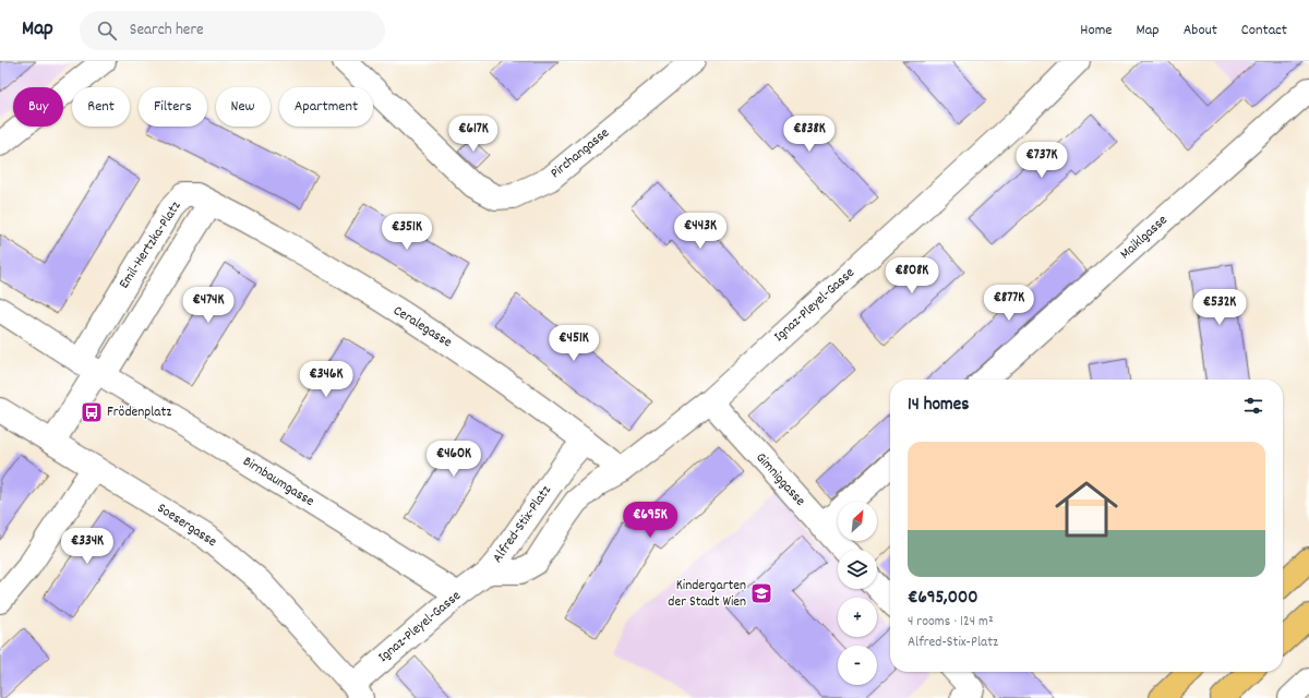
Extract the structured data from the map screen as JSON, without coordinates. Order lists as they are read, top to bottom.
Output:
{
  "streets": {
    "street": [
      "Pirchangasse",
      "Maiklgasse",
      "Emil-Hertzka-Platz",
      "Ignaz-Pleyel-Gasse",
      "Ceralegasse",
      "Gimniggasse",
      "Birnbaumgasse",
      "Alfred-Stix-Platz",
      "Soesergasse"
    ]
  },
  "crossings": [
    ["Emil-Hertzka-Platz", "Ceralegasse"],
    ["Emil-Hertzka-Platz", "Birnbaumgasse"],
    ["Ignaz-Pleyel-Gasse", "Ceralegasse"],
    ["Ignaz-Pleyel-Gasse", "Gimniggasse"],
    ["Ignaz-Pleyel-Gasse", "Birnbaumgasse"],
    ["Ignaz-Pleyel-Gasse", "Alfred-Stix-Platz"],
    ["Ignaz-Pleyel-Gasse", "Soesergasse"],
    ["Ceralegasse", "Alfred-Stix-Platz"]
  ],
  "places": {
    "bus stop": ["Frödenplatz"],
    "school or university": ["Kindergarten der Stadt Wien"]
  },
  "north": "top right",
  "page": {
    "header": "Map",
    "search": "Search here",
    "nav": [
      "Home",
      "Map",
      "About",
      "Contact"
    ],
    "chip": [
      "Buy",
      "Rent",
      "Filters",
      "New",
      "Apartment"
    ],
    "price": [
      "€617K",
      "€838K",
      "€737K",
      "€443K",
      "€351K",
      "€808K",
      "€877K",
      "€474K",
      "€532K",
      "€451K",
      "€346K",
      "€460K",
      "€695K",
      "€334K"
    ],
    "heading": "14 homes",
    "list": [
      {
        "name": "€695,000",
        "note": "4 rooms · 124 m² · Alfred-Stix-Platz"
      }
    ],
    "map_buttons": ["+", "−"]
  }
}
